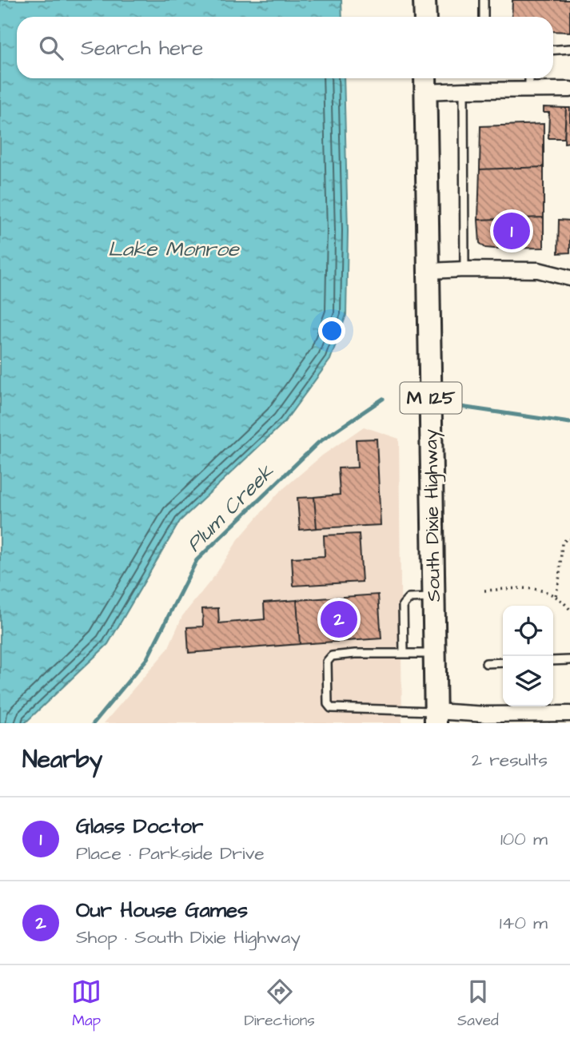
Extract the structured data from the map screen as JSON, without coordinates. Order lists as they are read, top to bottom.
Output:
{
  "streets": {
    "main road": ["M 125", "South Dixie Highway"]
  },
  "water": ["Lake Monroe", "Plum Creek"],
  "page": {
    "search": "Search here",
    "pins": ["1", "2"],
    "heading": ["Nearby", "2 results"],
    "list": [
      {
        "mark": "1",
        "name": "Glass Doctor",
        "note": "Place · Parkside Drive",
        "value": "100 m"
      },
      {
        "mark": "2",
        "name": "Our House Games",
        "note": "Shop · South Dixie Highway",
        "value": "140 m"
      }
    ],
    "nav": ["Map", "Directions", "Saved"]
  }
}
